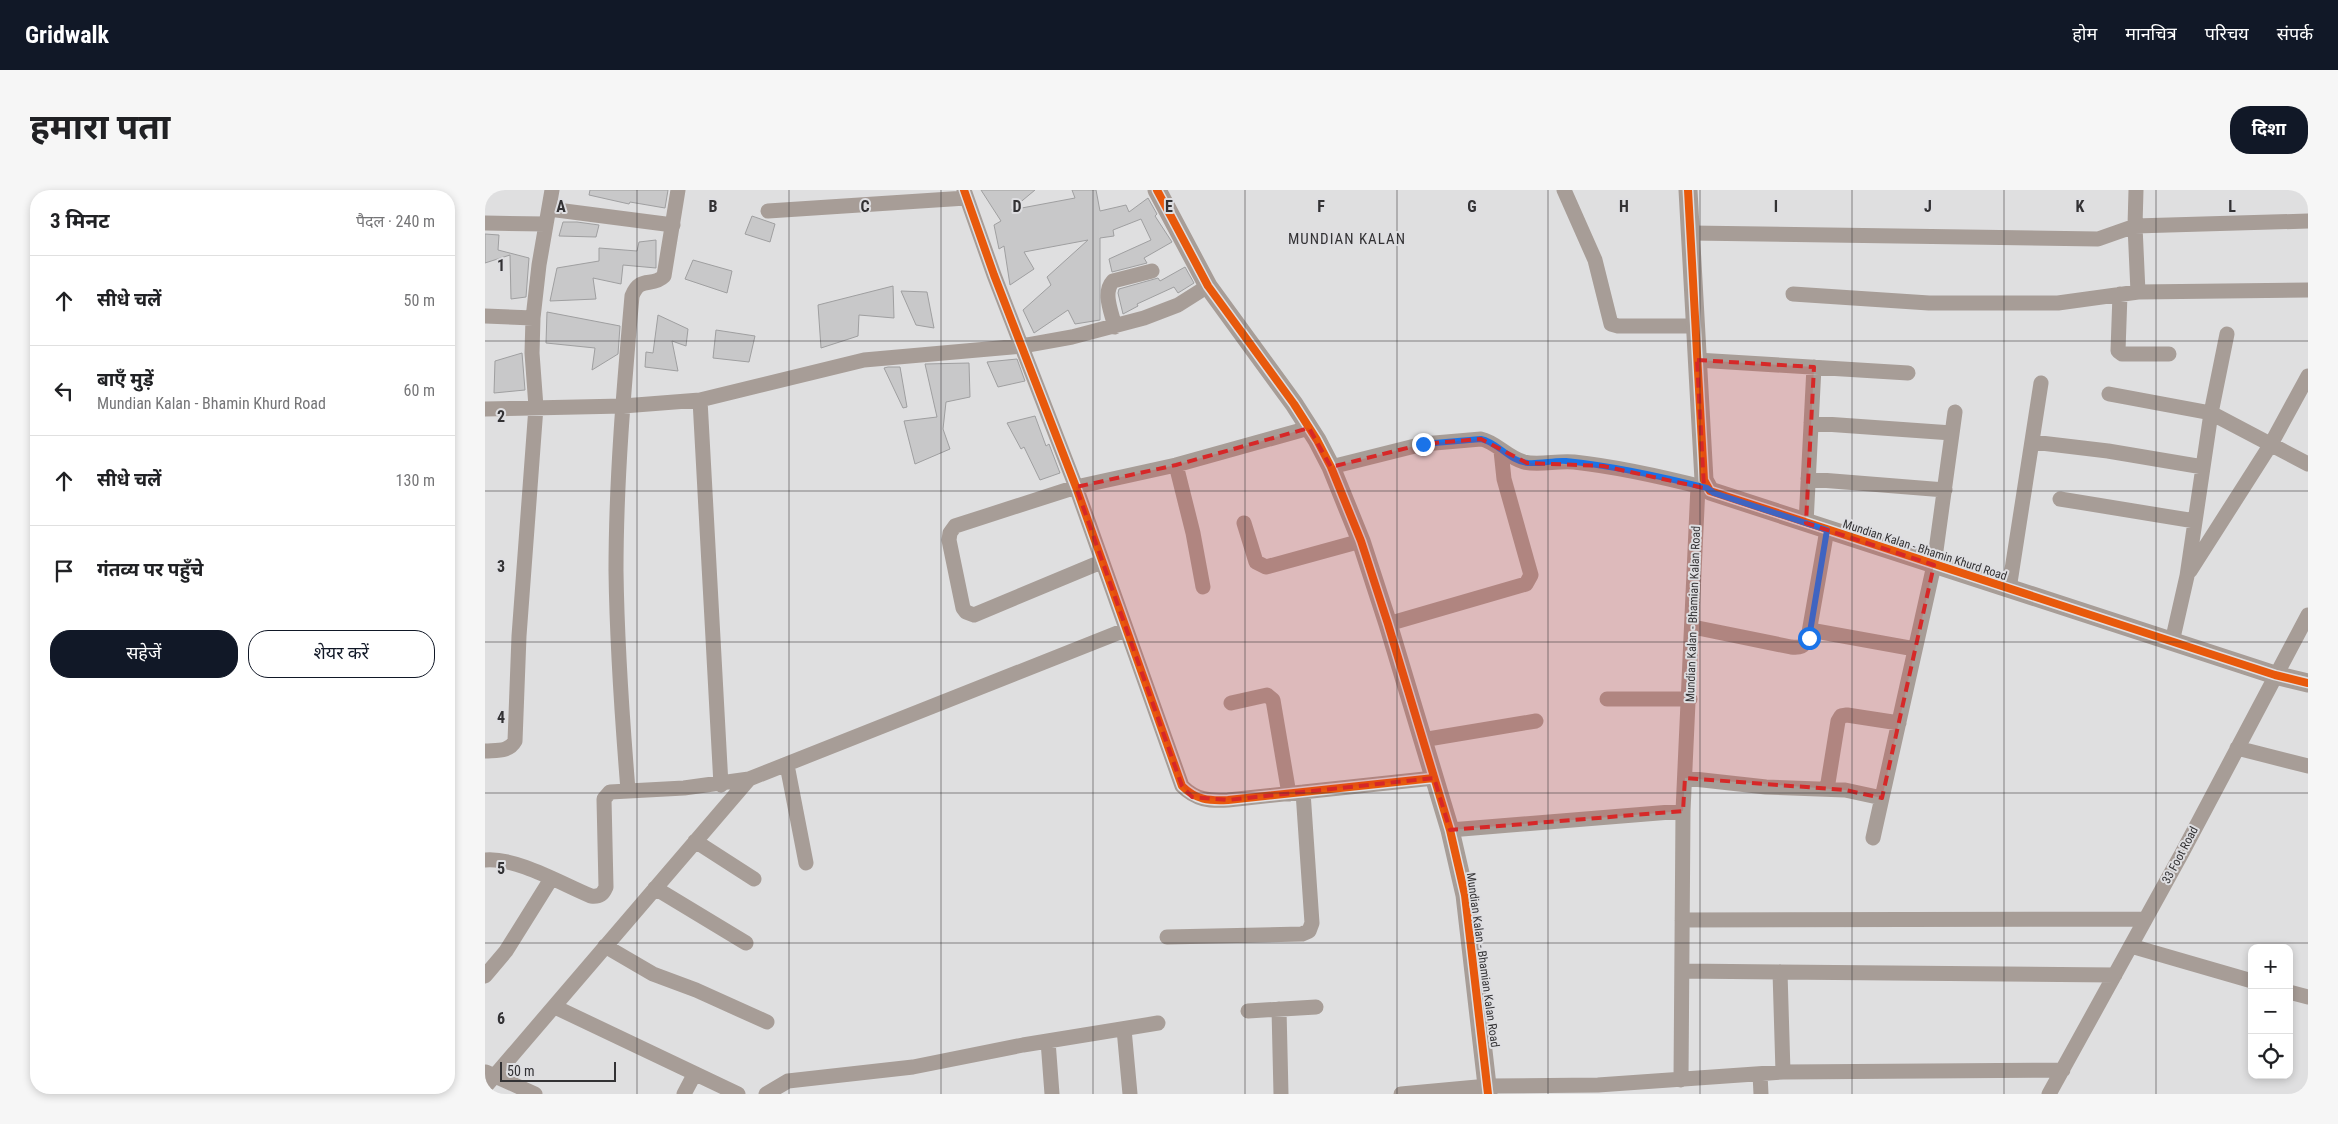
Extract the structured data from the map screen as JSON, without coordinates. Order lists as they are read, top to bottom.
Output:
{
  "streets": {
    "street": ["Mundian Kalan - Bhamin Khurd Road", "Mundian Kalan - Bhamian Kalan Road", "33 Foot Road"]
  },
  "crossings": [
    ["Mundian Kalan - Bhamin Khurd Road", "Mundian Kalan - Bhamian Kalan Road"],
    ["Mundian Kalan - Bhamin Khurd Road", "33 Foot Road"]
  ],
  "districts": ["MUNDIAN KALAN"],
  "scale_bar": "50 m",
  "page": {
    "header": "Gridwalk",
    "nav": [
      "होम",
      "मानचित्र",
      "परिचय",
      "संपर्क"
    ],
    "buttons": [
      "दिशा",
      ["सहेजें", "शेयर करें"]
    ],
    "title": "हमारा पता",
    "heading": ["3 मिनट", "पैदल · 240 m"],
    "list": [
      ["सीधे चलें", "50 m"],
      ["बाएँ मुड़ें", "Mundian Kalan - Bhamin Khurd Road", "60 m"],
      ["सीधे चलें", "130 m"],
      "गंतव्य पर पहुँचे"
    ],
    "map_buttons": ["+", "−"],
    "scale": "50 m"
  },
  "grid": {
    "columns": [
      "A",
      "B",
      "C",
      "D",
      "E",
      "F",
      "G",
      "H",
      "I",
      "J",
      "K",
      "L"
    ],
    "rows": [
      "1",
      "2",
      "3",
      "4",
      "5",
      "6"
    ]
  }
}
